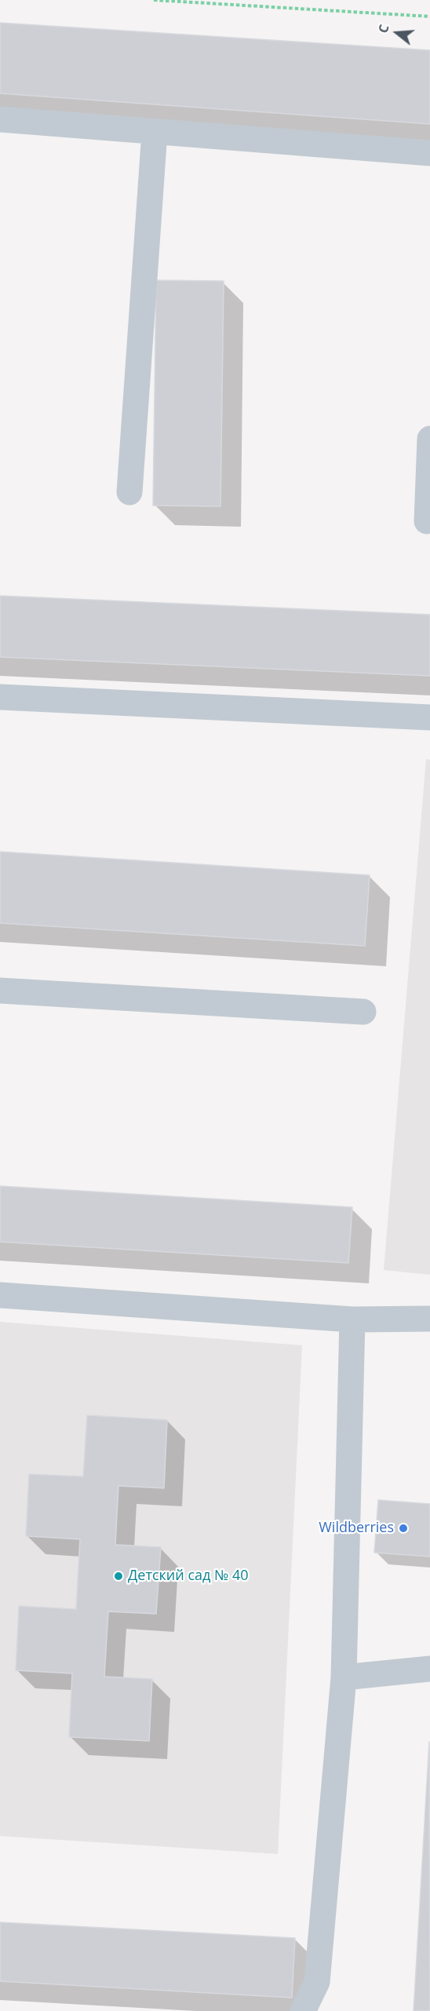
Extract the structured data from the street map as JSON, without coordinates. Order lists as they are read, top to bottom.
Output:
{
  "places": ["Wildberries", "Детский сад № 40"],
  "north": "left"
}
